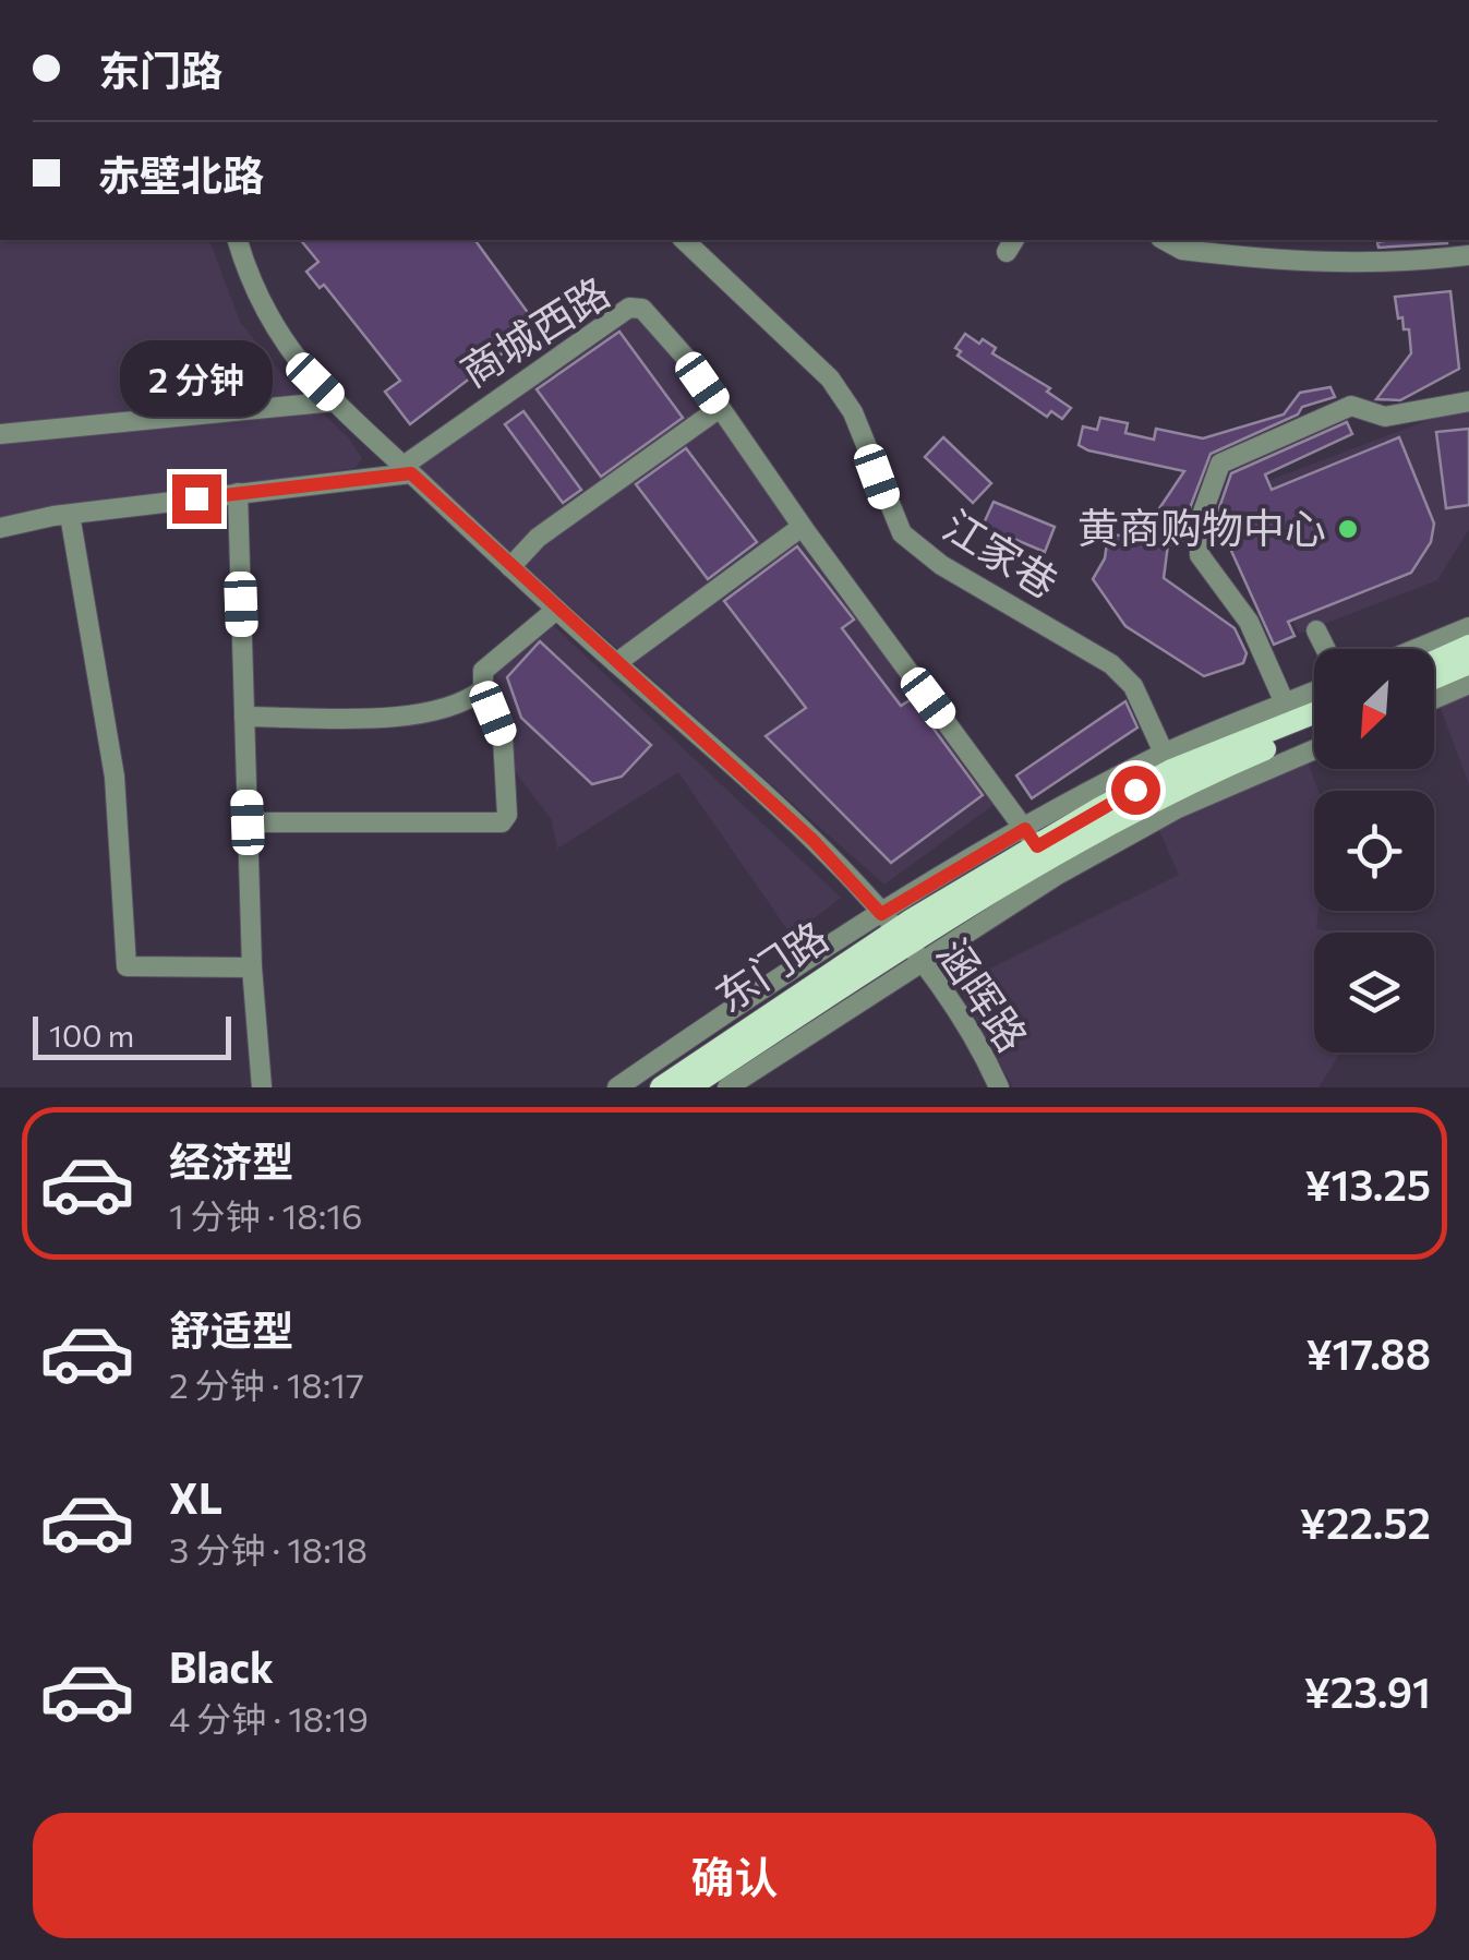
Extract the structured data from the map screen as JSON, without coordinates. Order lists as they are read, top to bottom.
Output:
{
  "streets": {
    "main road": ["东门路"],
    "street": ["商城西路", "江家巷", "涵晖路"]
  },
  "crossings": [
    ["商城西路", "东门路"],
    ["商城西路", "涵晖路"],
    ["江家巷", "东门路"],
    ["东门路", "涵晖路"]
  ],
  "places": ["黄商购物中心"],
  "scale_bar": "100 m",
  "north": "bottom left",
  "page": {
    "banner": ["东门路", "赤壁北路"],
    "bubble": "2 分钟",
    "scale": "100 m",
    "list": [
      {
        "name": "经济型",
        "note": "1 分钟 · 18:16",
        "value": "¥13.25"
      },
      {
        "name": "舒适型",
        "note": "2 分钟 · 18:17",
        "value": "¥17.88"
      },
      {
        "name": "XL",
        "note": "3 分钟 · 18:18",
        "value": "¥22.52"
      },
      {
        "name": "Black",
        "note": "4 分钟 · 18:19",
        "value": "¥23.91"
      }
    ],
    "buttons": "确认"
  }
}
